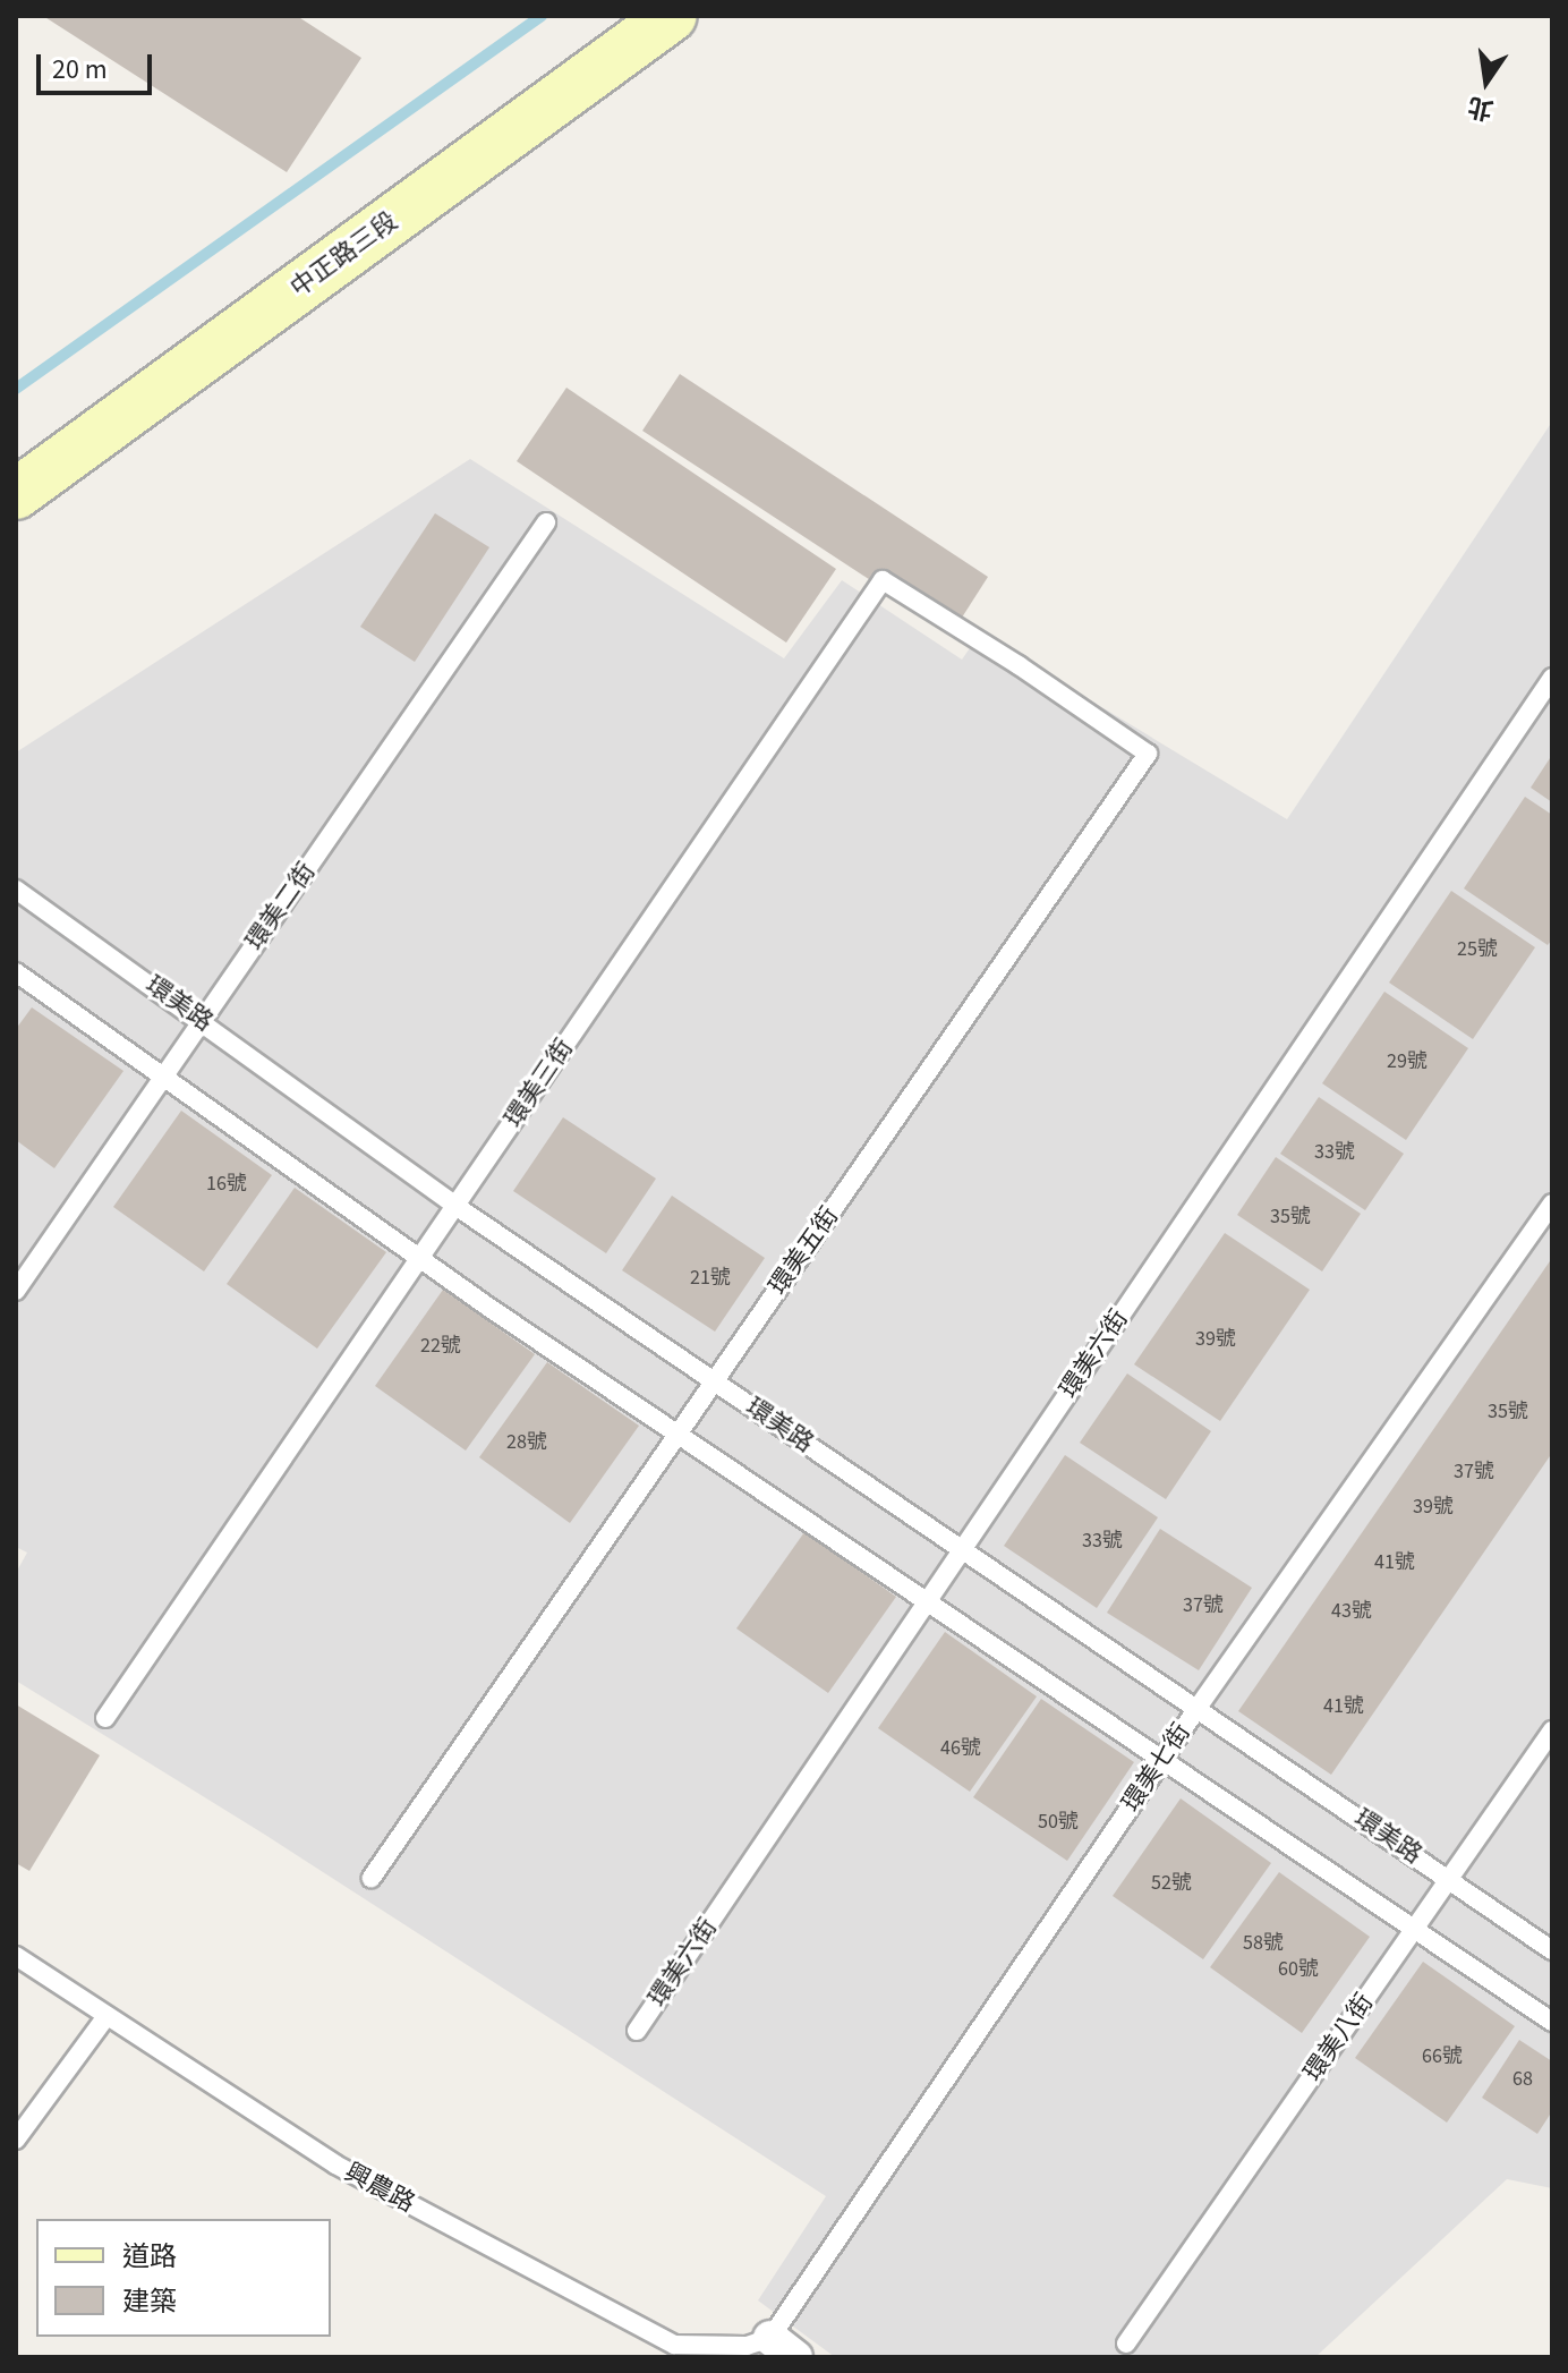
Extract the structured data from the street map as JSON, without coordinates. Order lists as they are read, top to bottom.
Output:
{
  "streets": {
    "main road": ["中正路三段"],
    "lane": [
      "環美二街",
      "環美路",
      "環美三街",
      "環美五街",
      "環美六街",
      "環美七街",
      "環美八街",
      "興農路"
    ]
  },
  "crossings": [
    ["環美二街", "環美路"],
    ["環美路", "環美三街"],
    ["環美路", "環美五街"],
    ["環美路", "環美六街"],
    ["環美路", "環美七街"],
    ["環美路", "環美八街"],
    ["環美三街", "環美五街"],
    ["環美七街", "興農路"]
  ],
  "house_numbers": [
    "25號",
    "29號",
    "33號",
    "16號",
    "35號",
    "21號",
    "39號",
    "22號",
    "35號",
    "28號",
    "37號",
    "39號",
    "33號",
    "41號",
    "37號",
    "43號",
    "41號",
    "46號",
    "50號",
    "52號",
    "58號",
    "60號",
    "66號",
    "68"
  ],
  "legend": ["道路", "建築"],
  "scale_bar": "20 m",
  "north": "bottom"
}
